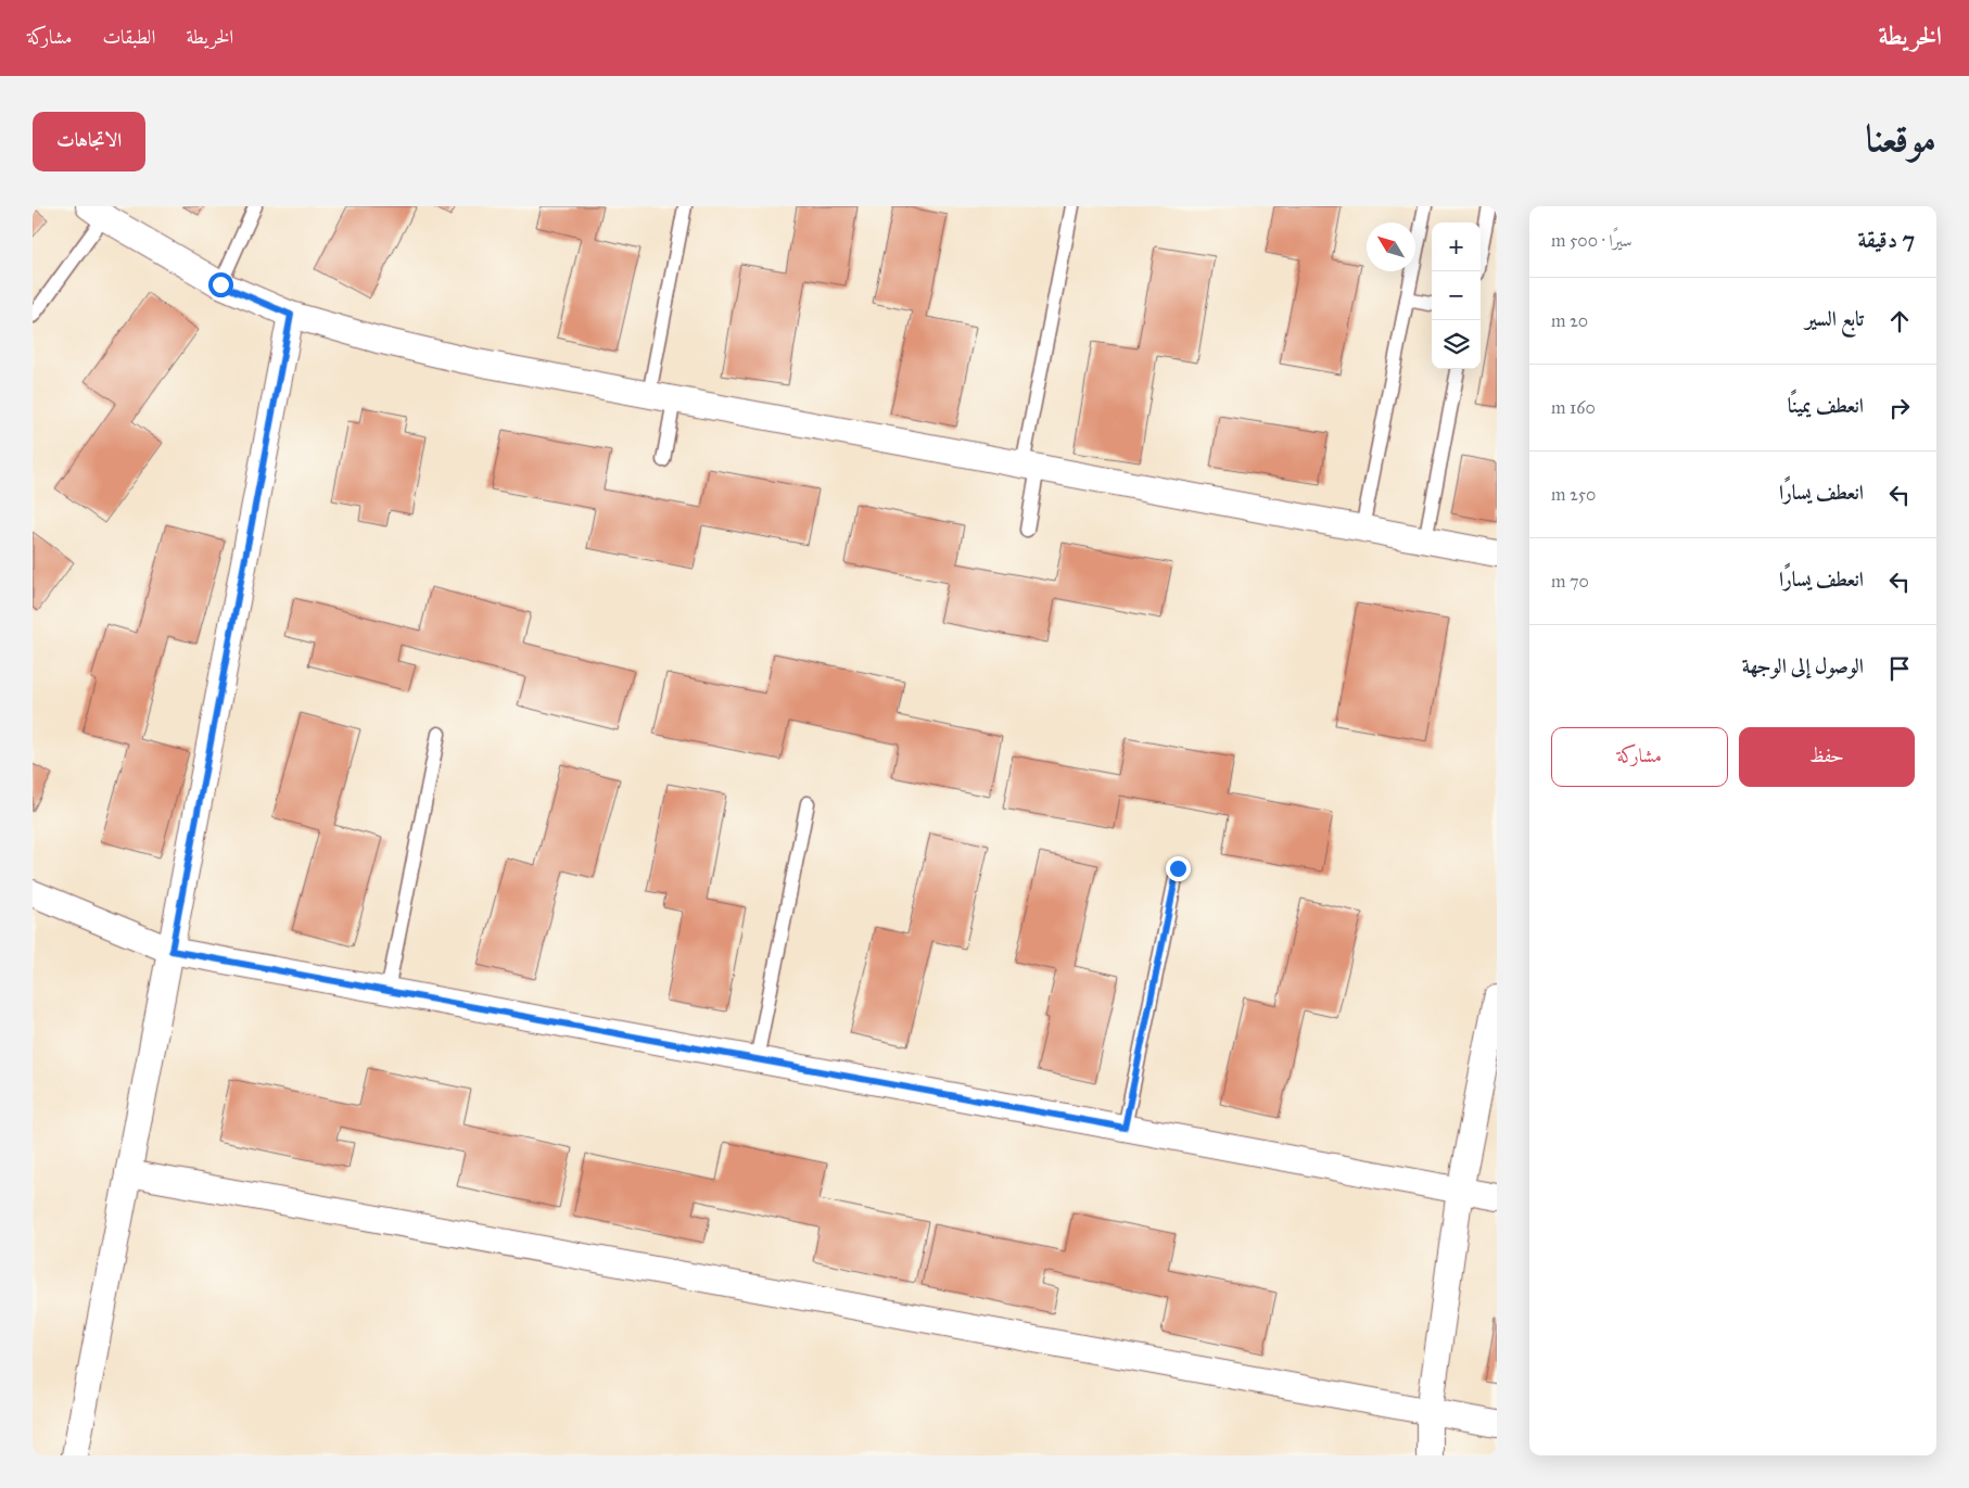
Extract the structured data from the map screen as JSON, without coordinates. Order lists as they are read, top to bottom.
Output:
{
  "north": "top left",
  "page": {
    "header": "الخريطة",
    "nav": ["الخريطة", "الطبقات", "مشاركة"],
    "title": "موقعنا",
    "buttons": [
      "الاتجاهات",
      ["حفظ", "مشاركة"]
    ],
    "heading": ["7 دقيقة", "سيرًا · 500 m"],
    "map_buttons": ["+", "−"],
    "list": [
      ["تابع السير", "20 m"],
      ["انعطف يمينًا", "160 m"],
      ["انعطف يسارًا", "250 m"],
      ["انعطف يسارًا", "70 m"],
      "الوصول إلى الوجهة"
    ]
  }
}
